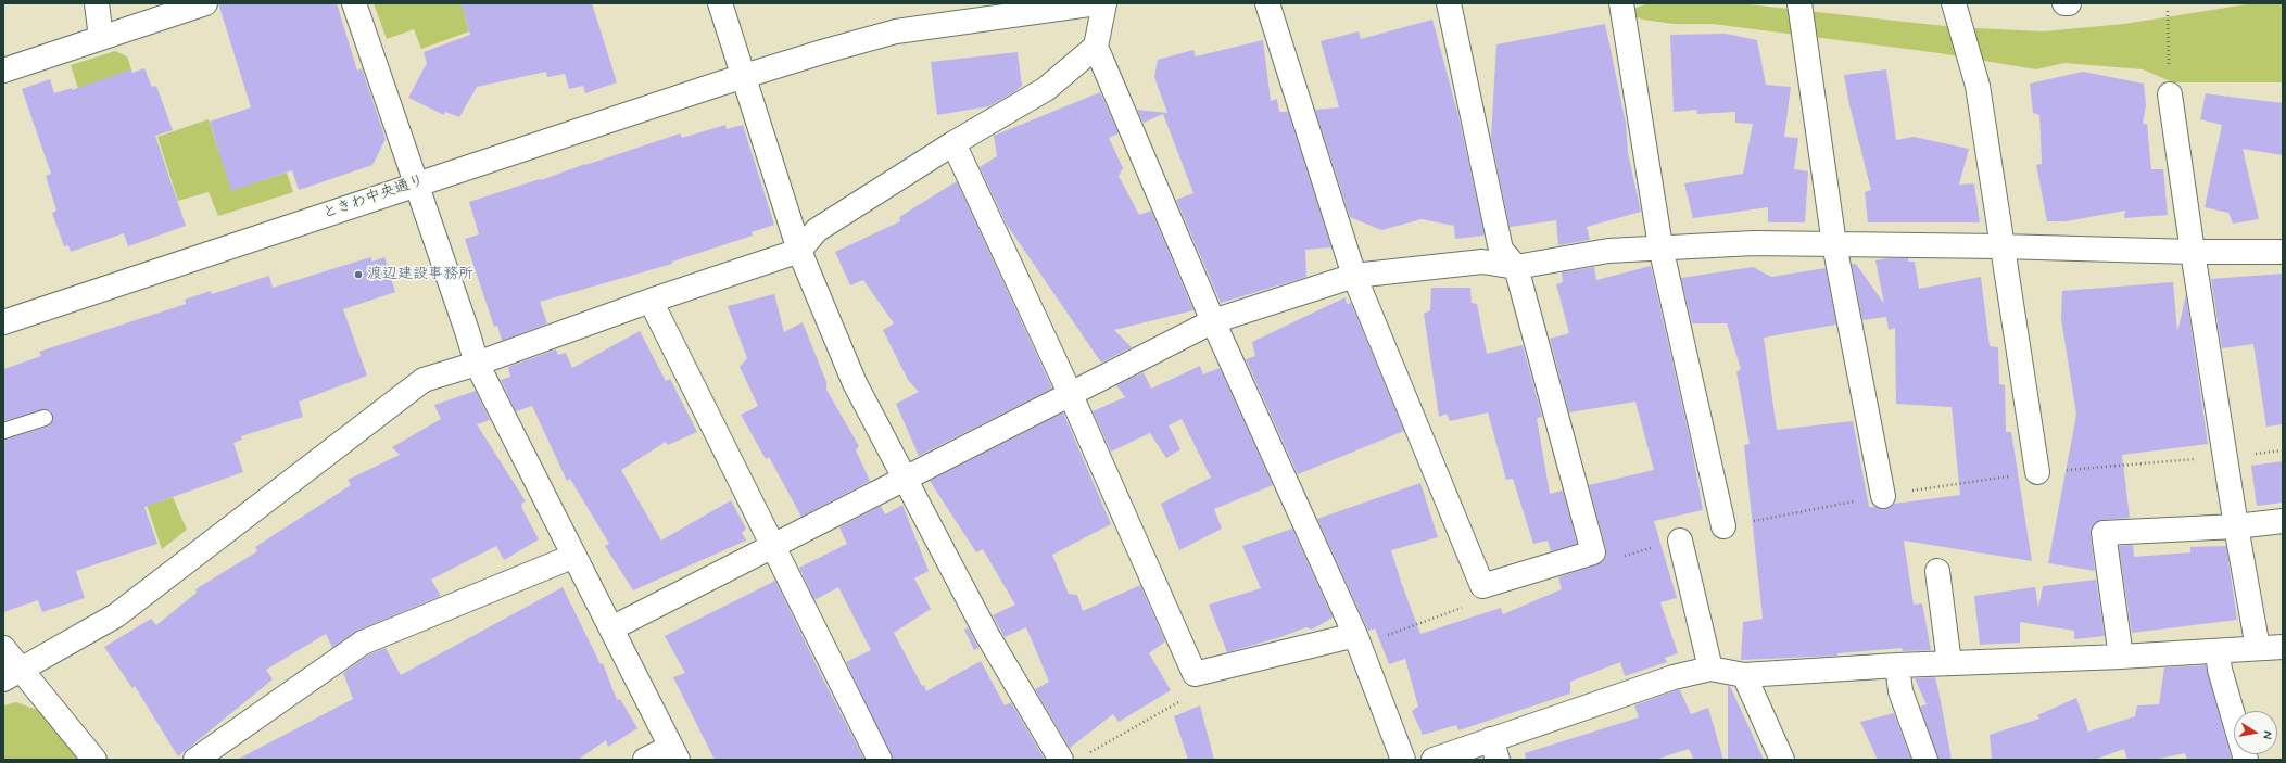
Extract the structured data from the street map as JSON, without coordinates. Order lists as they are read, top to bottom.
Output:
{
  "streets": {
    "street": ["ときわ中央通り"]
  },
  "places": ["渡辺建設事務所"],
  "north": "right"
}
